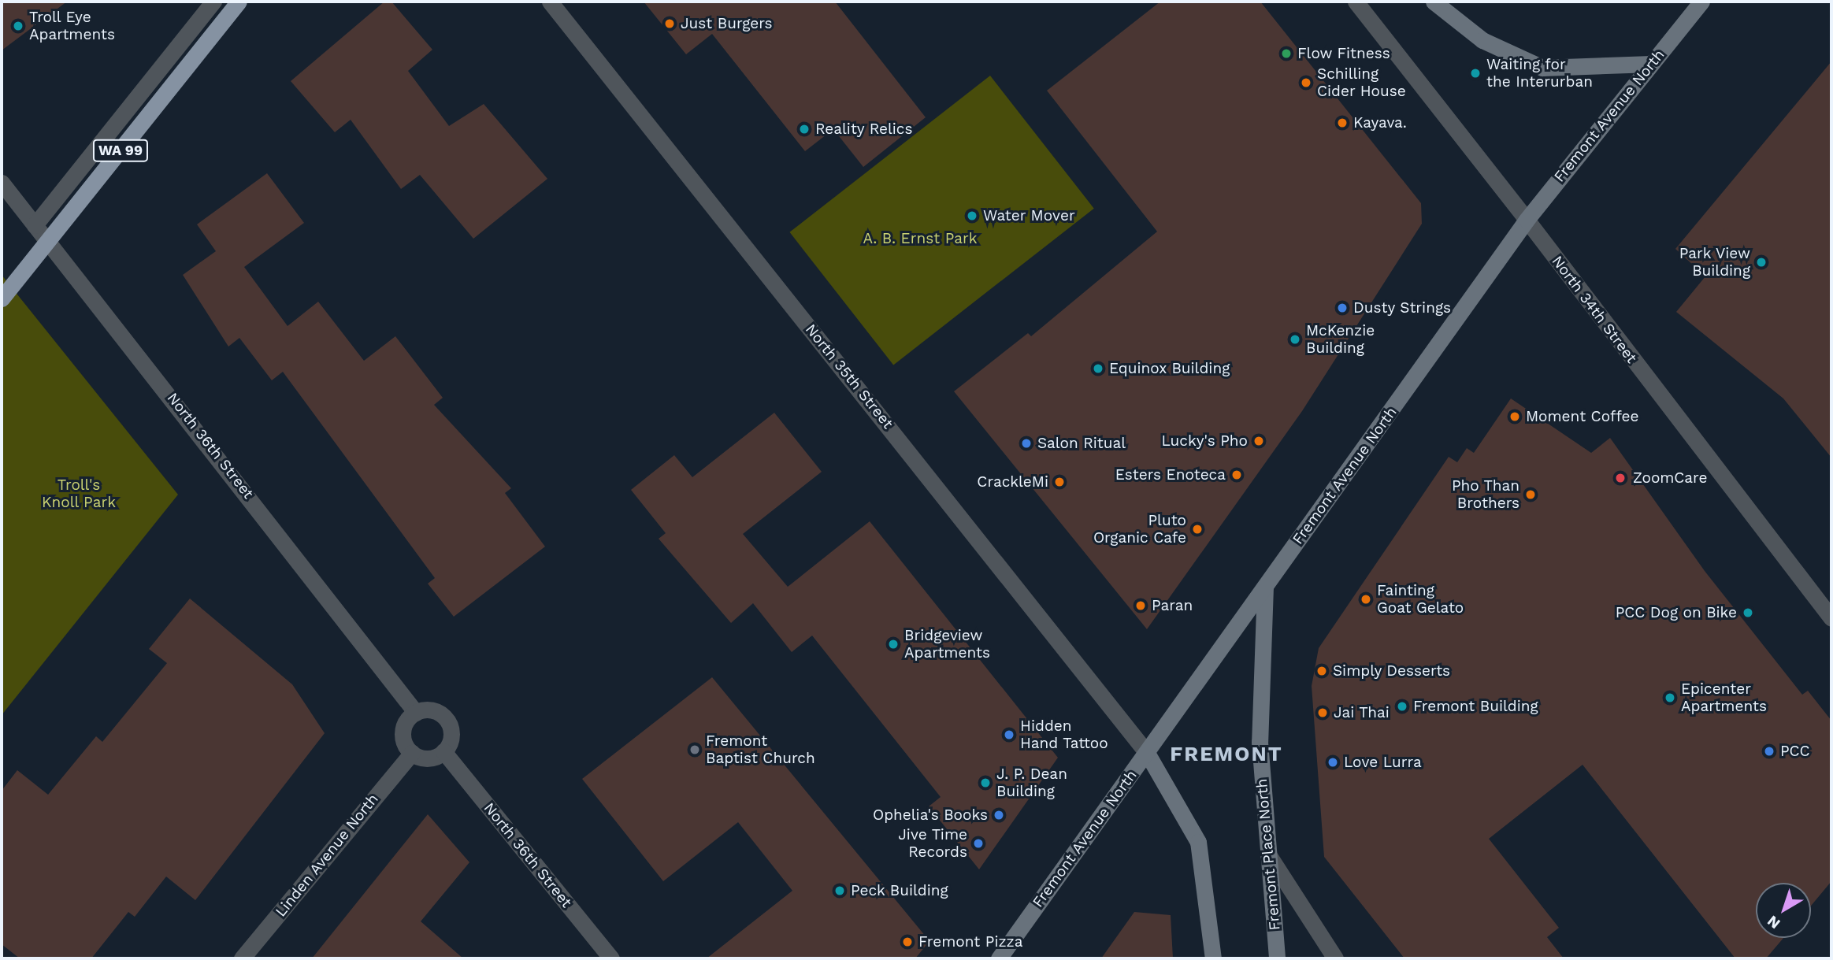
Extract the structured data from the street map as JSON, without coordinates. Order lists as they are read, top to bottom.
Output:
{
  "streets": {
    "highway": ["WA 99"],
    "main road": ["Fremont Avenue North", "Fremont Place North"],
    "street": [
      "North 34th Street",
      "North 35th Street",
      "North 36th Street",
      "Linden Avenue North"
    ]
  },
  "crossings": [
    ["Fremont Avenue North", "North 34th Street"],
    ["Fremont Avenue North", "North 35th Street"],
    ["Fremont Avenue North", "Fremont Place North"],
    ["North 36th Street", "Linden Avenue North"]
  ],
  "districts": ["FREMONT"],
  "parks": ["A. B. Ernst Park", "Troll's Knoll Park"],
  "places": [
    "Just Burgers",
    "Troll Eye Apartments",
    "Flow Fitness",
    "Waiting for the Interurban",
    "Schilling Cider House",
    "Kayava.",
    "Reality Relics",
    "Water Mover",
    "Park View Building",
    "Dusty Strings",
    "McKenzie Building",
    "Equinox Building",
    "Moment Coffee",
    "Lucky's Pho",
    "Salon Ritual",
    "Esters Enoteca",
    "ZoomCare",
    "CrackleMi",
    "Pho Than Brothers",
    "Pluto Organic Cafe",
    "Fainting Goat Gelato",
    "Paran",
    "PCC Dog on Bike",
    "Bridgeview Apartments",
    "Simply Desserts",
    "Epicenter Apartments",
    "Fremont Building",
    "Jai Thai",
    "Hidden Hand Tattoo",
    "Fremont Baptist Church",
    "PCC",
    "Love Lurra",
    "J. P. Dean Building",
    "Ophelia's Books",
    "Jive Time Records",
    "Peck Building",
    "Fremont Pizza"
  ],
  "north": "bottom left"
}
